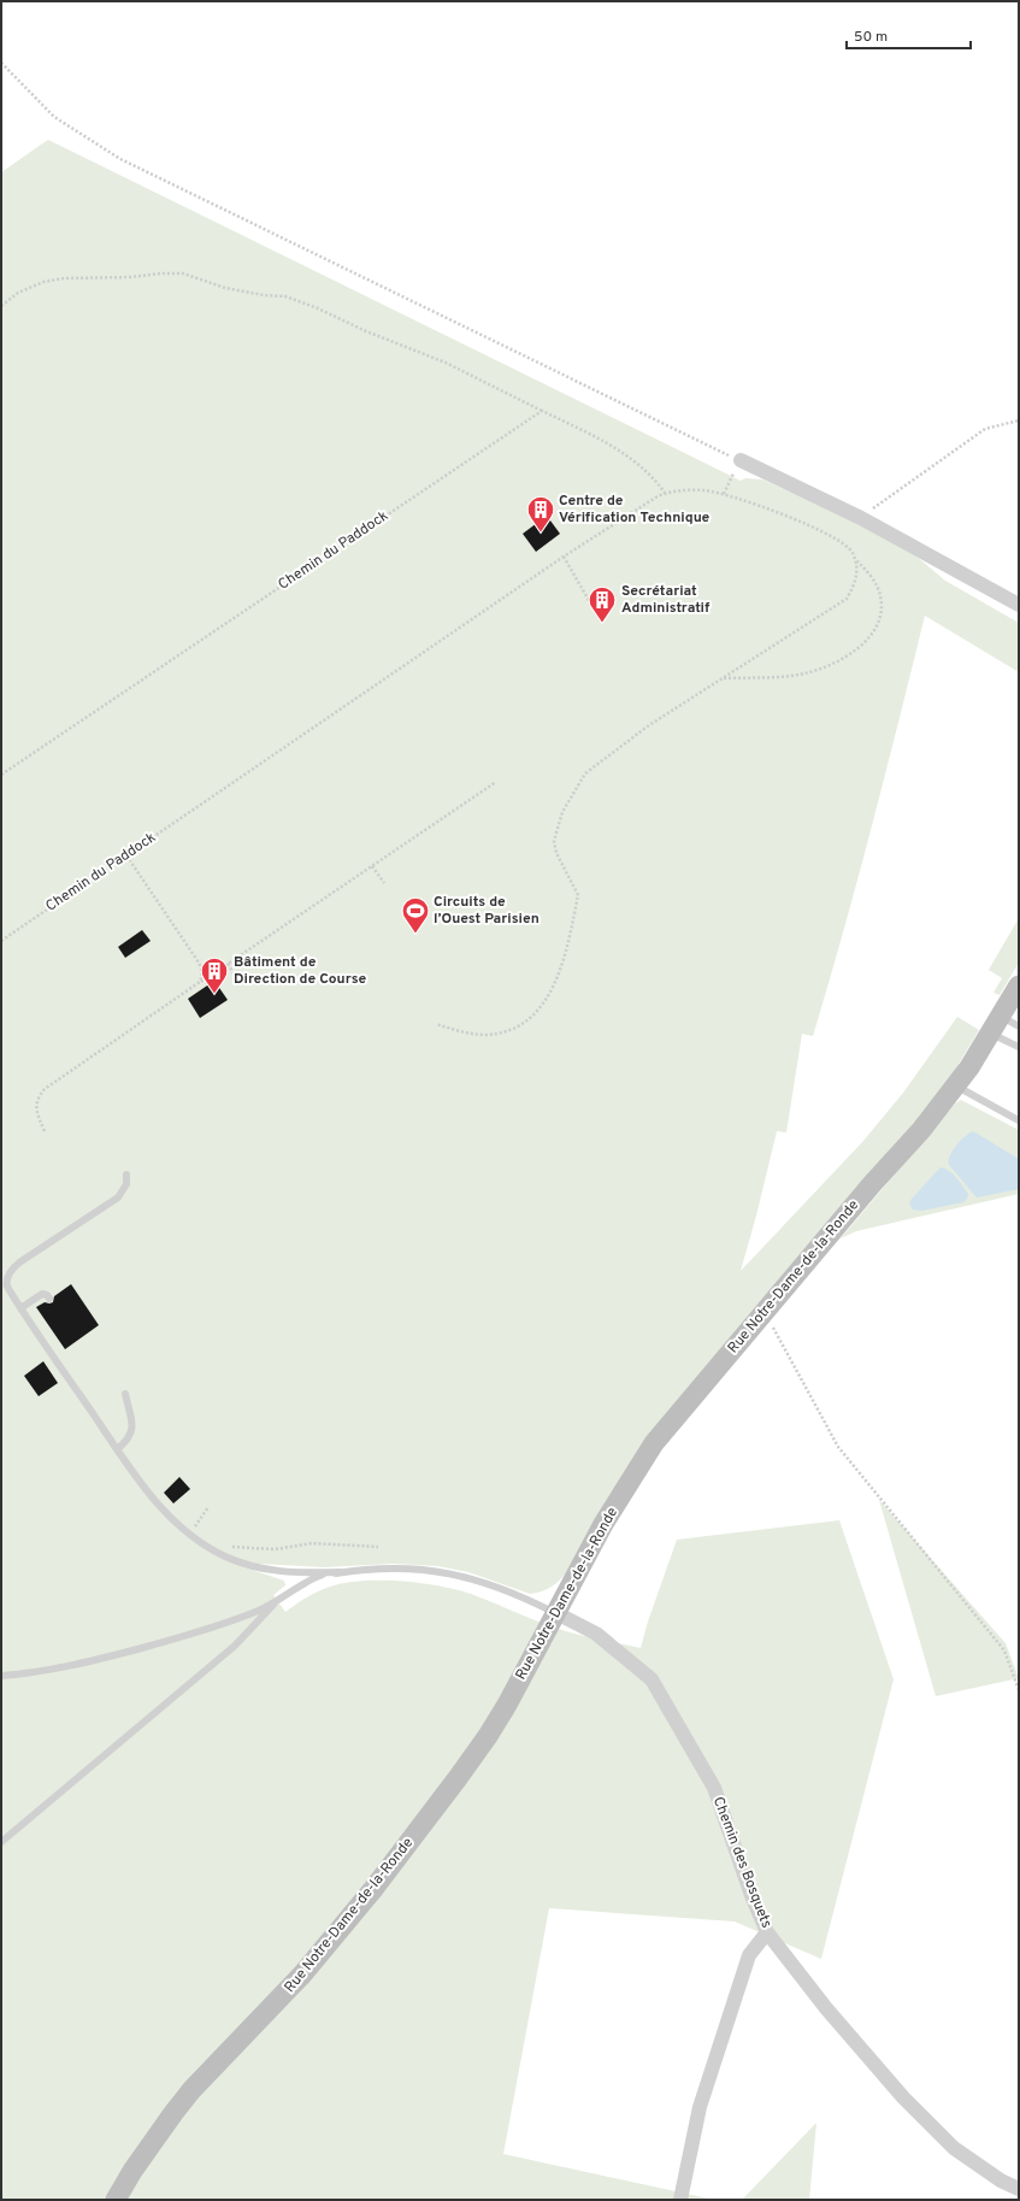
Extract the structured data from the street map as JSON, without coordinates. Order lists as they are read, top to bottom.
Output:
{
  "streets": {
    "main road": ["Rue Notre-Dame-de-la-Ronde"],
    "street": ["Chemin des Bosquets"],
    "path": ["Chemin du Paddock"]
  },
  "crossings": [
    ["Rue Notre-Dame-de-la-Ronde", "Chemin des Bosquets"]
  ],
  "places": {
    "building": ["Centre de Vérification Technique", "Secrétariat Administratif", "Bâtiment de Direction de Course"],
    "sports": ["Circuits de l’Ouest Parisien"]
  },
  "scale_bar": "50 m"
}
